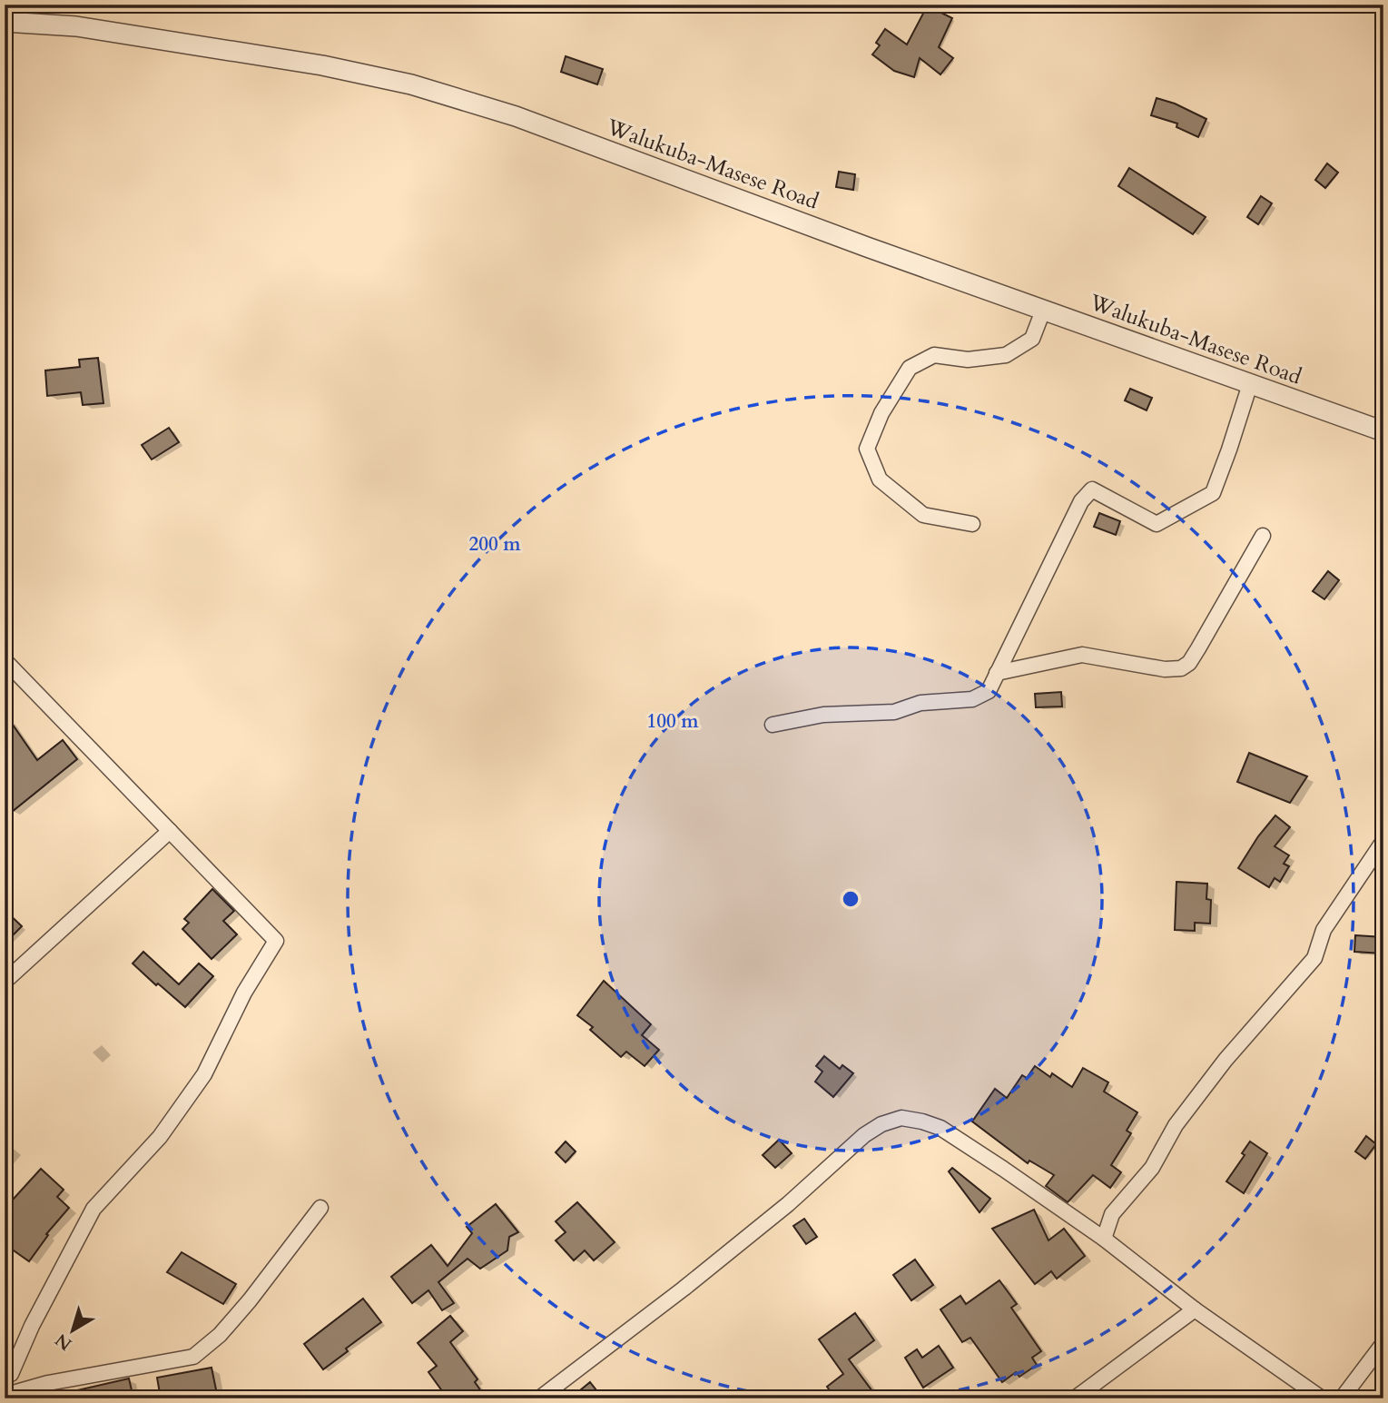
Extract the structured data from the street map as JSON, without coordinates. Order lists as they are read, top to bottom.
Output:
{
  "streets": {
    "street": ["Walukuba-Masese Road"]
  },
  "north": "bottom left",
  "rings": ["200 m", "100 m"]
}
